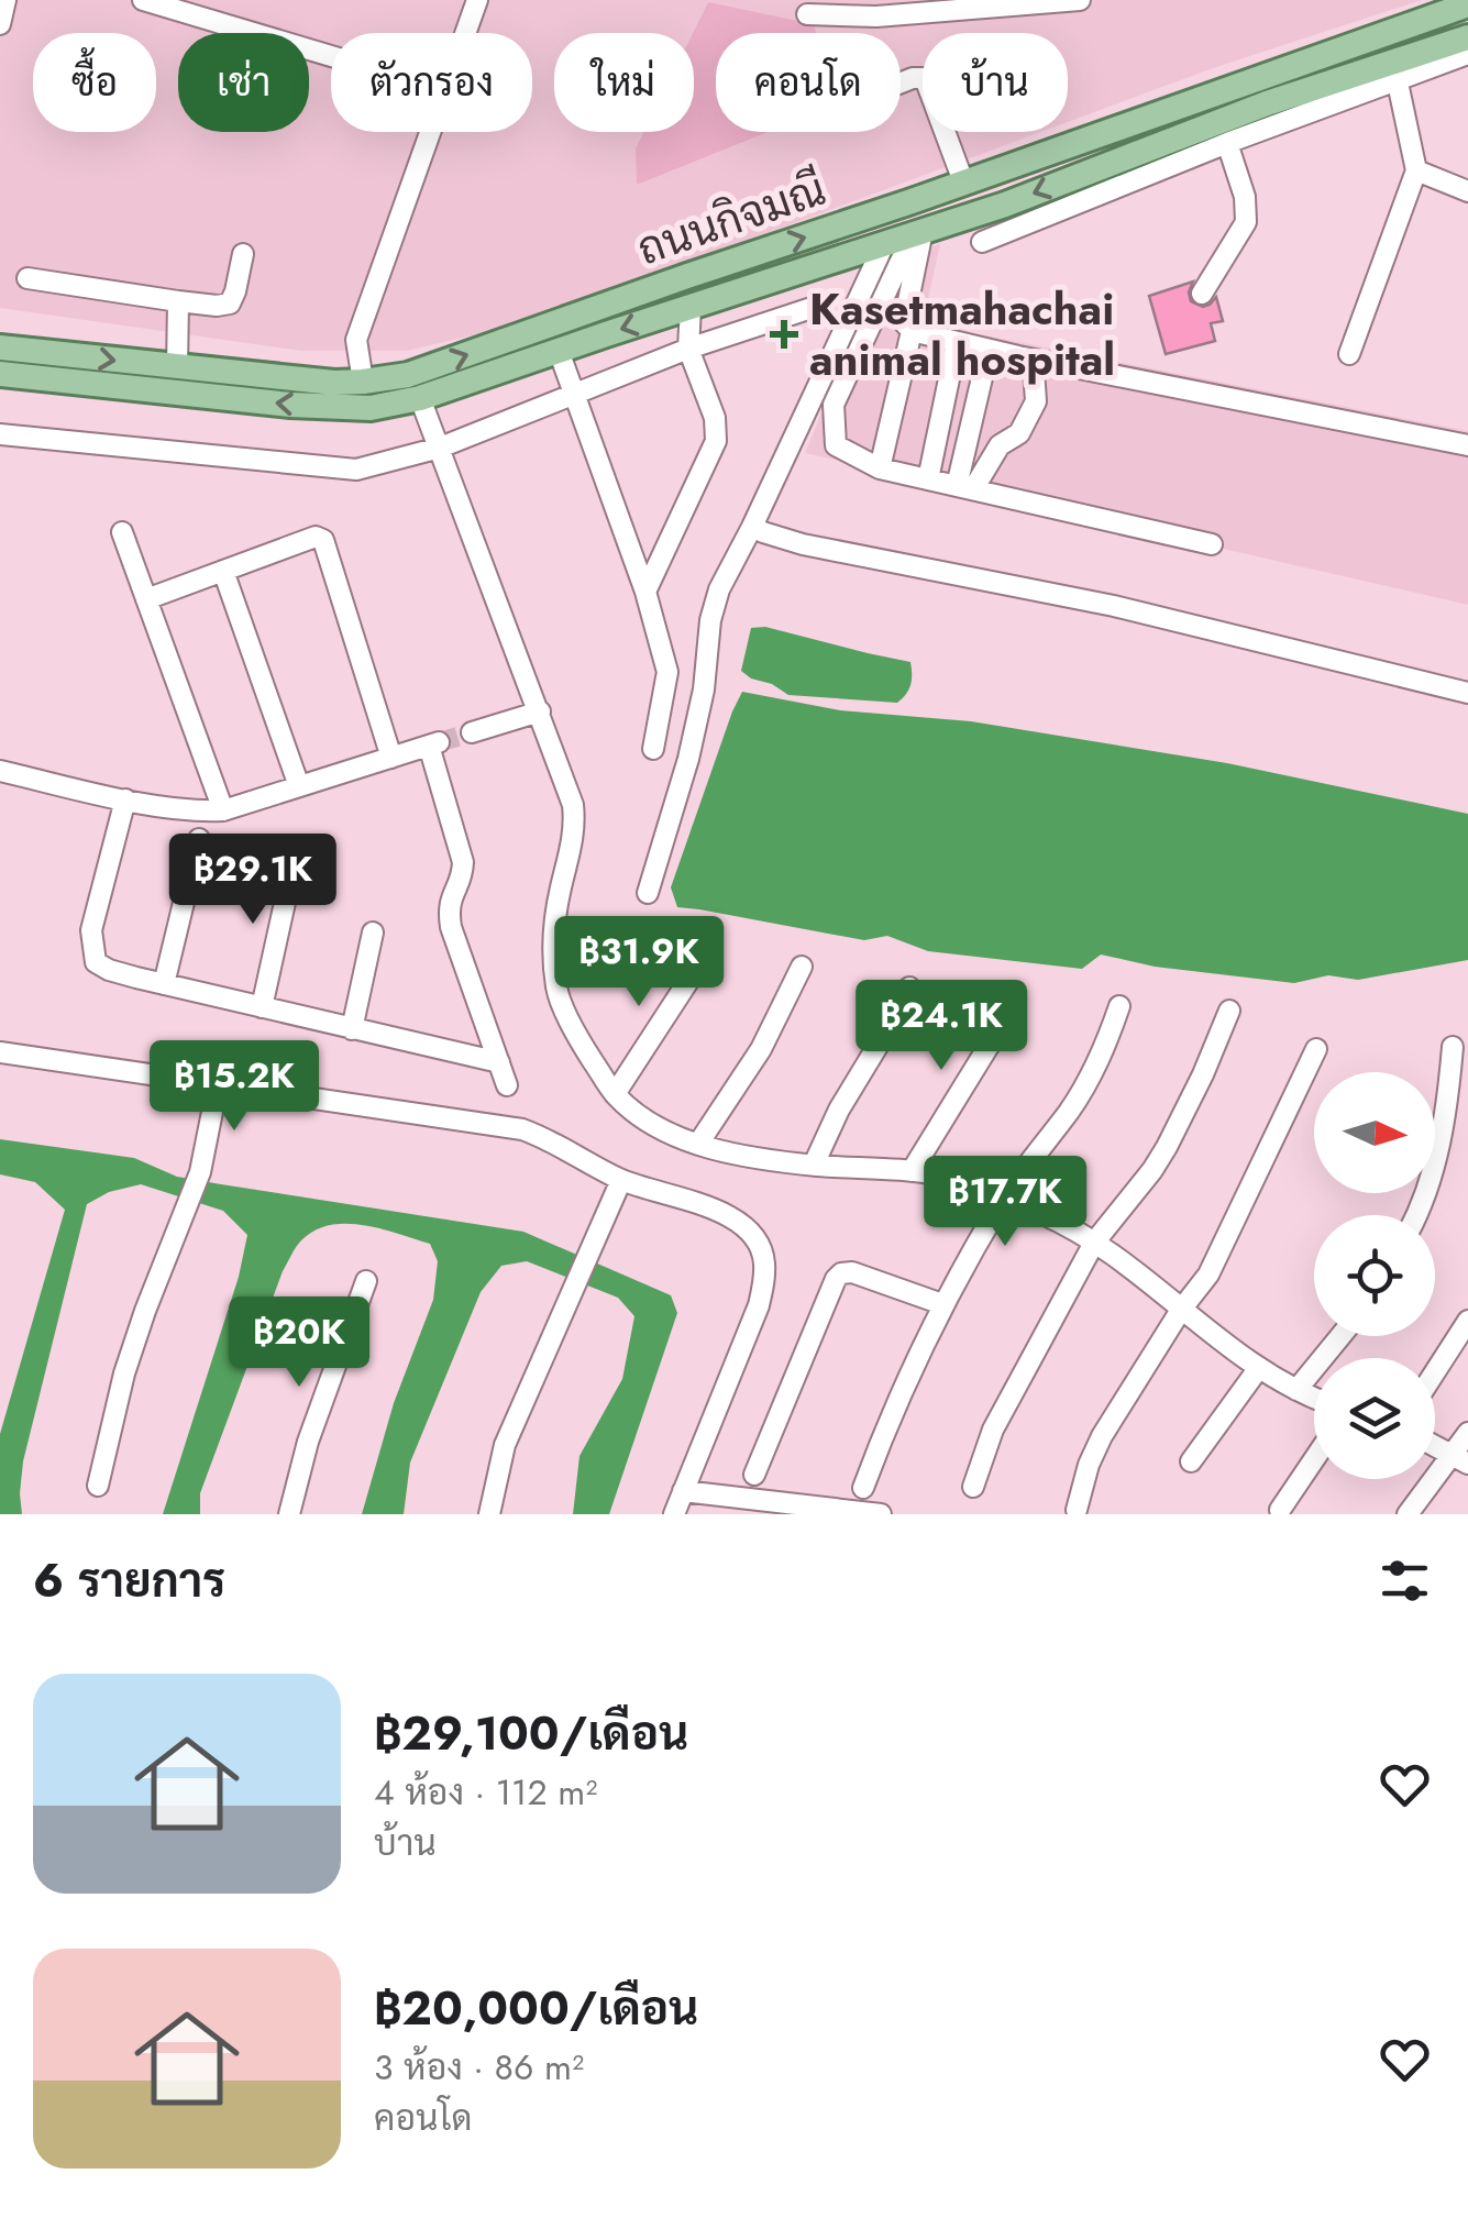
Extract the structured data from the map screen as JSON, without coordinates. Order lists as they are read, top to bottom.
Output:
{
  "streets": {
    "main road": ["ถนนกิจมณี"]
  },
  "places": {
    "health": ["Kasetmahachai animal hospital"]
  },
  "north": "right",
  "page": {
    "chip": [
      "ซื้อ",
      "เช่า",
      "ตัวกรอง",
      "ใหม่",
      "คอนโด",
      "บ้าน"
    ],
    "price": [
      "฿29.1K",
      "฿31.9K",
      "฿24.1K",
      "฿15.2K",
      "฿17.7K",
      "฿20K"
    ],
    "heading": "6 รายการ",
    "list": [
      {
        "name": "฿29,100/เดือน",
        "note": "4 ห้อง · 112 m² · บ้าน"
      },
      {
        "name": "฿20,000/เดือน",
        "note": "3 ห้อง · 86 m² · คอนโด"
      }
    ]
  }
}
